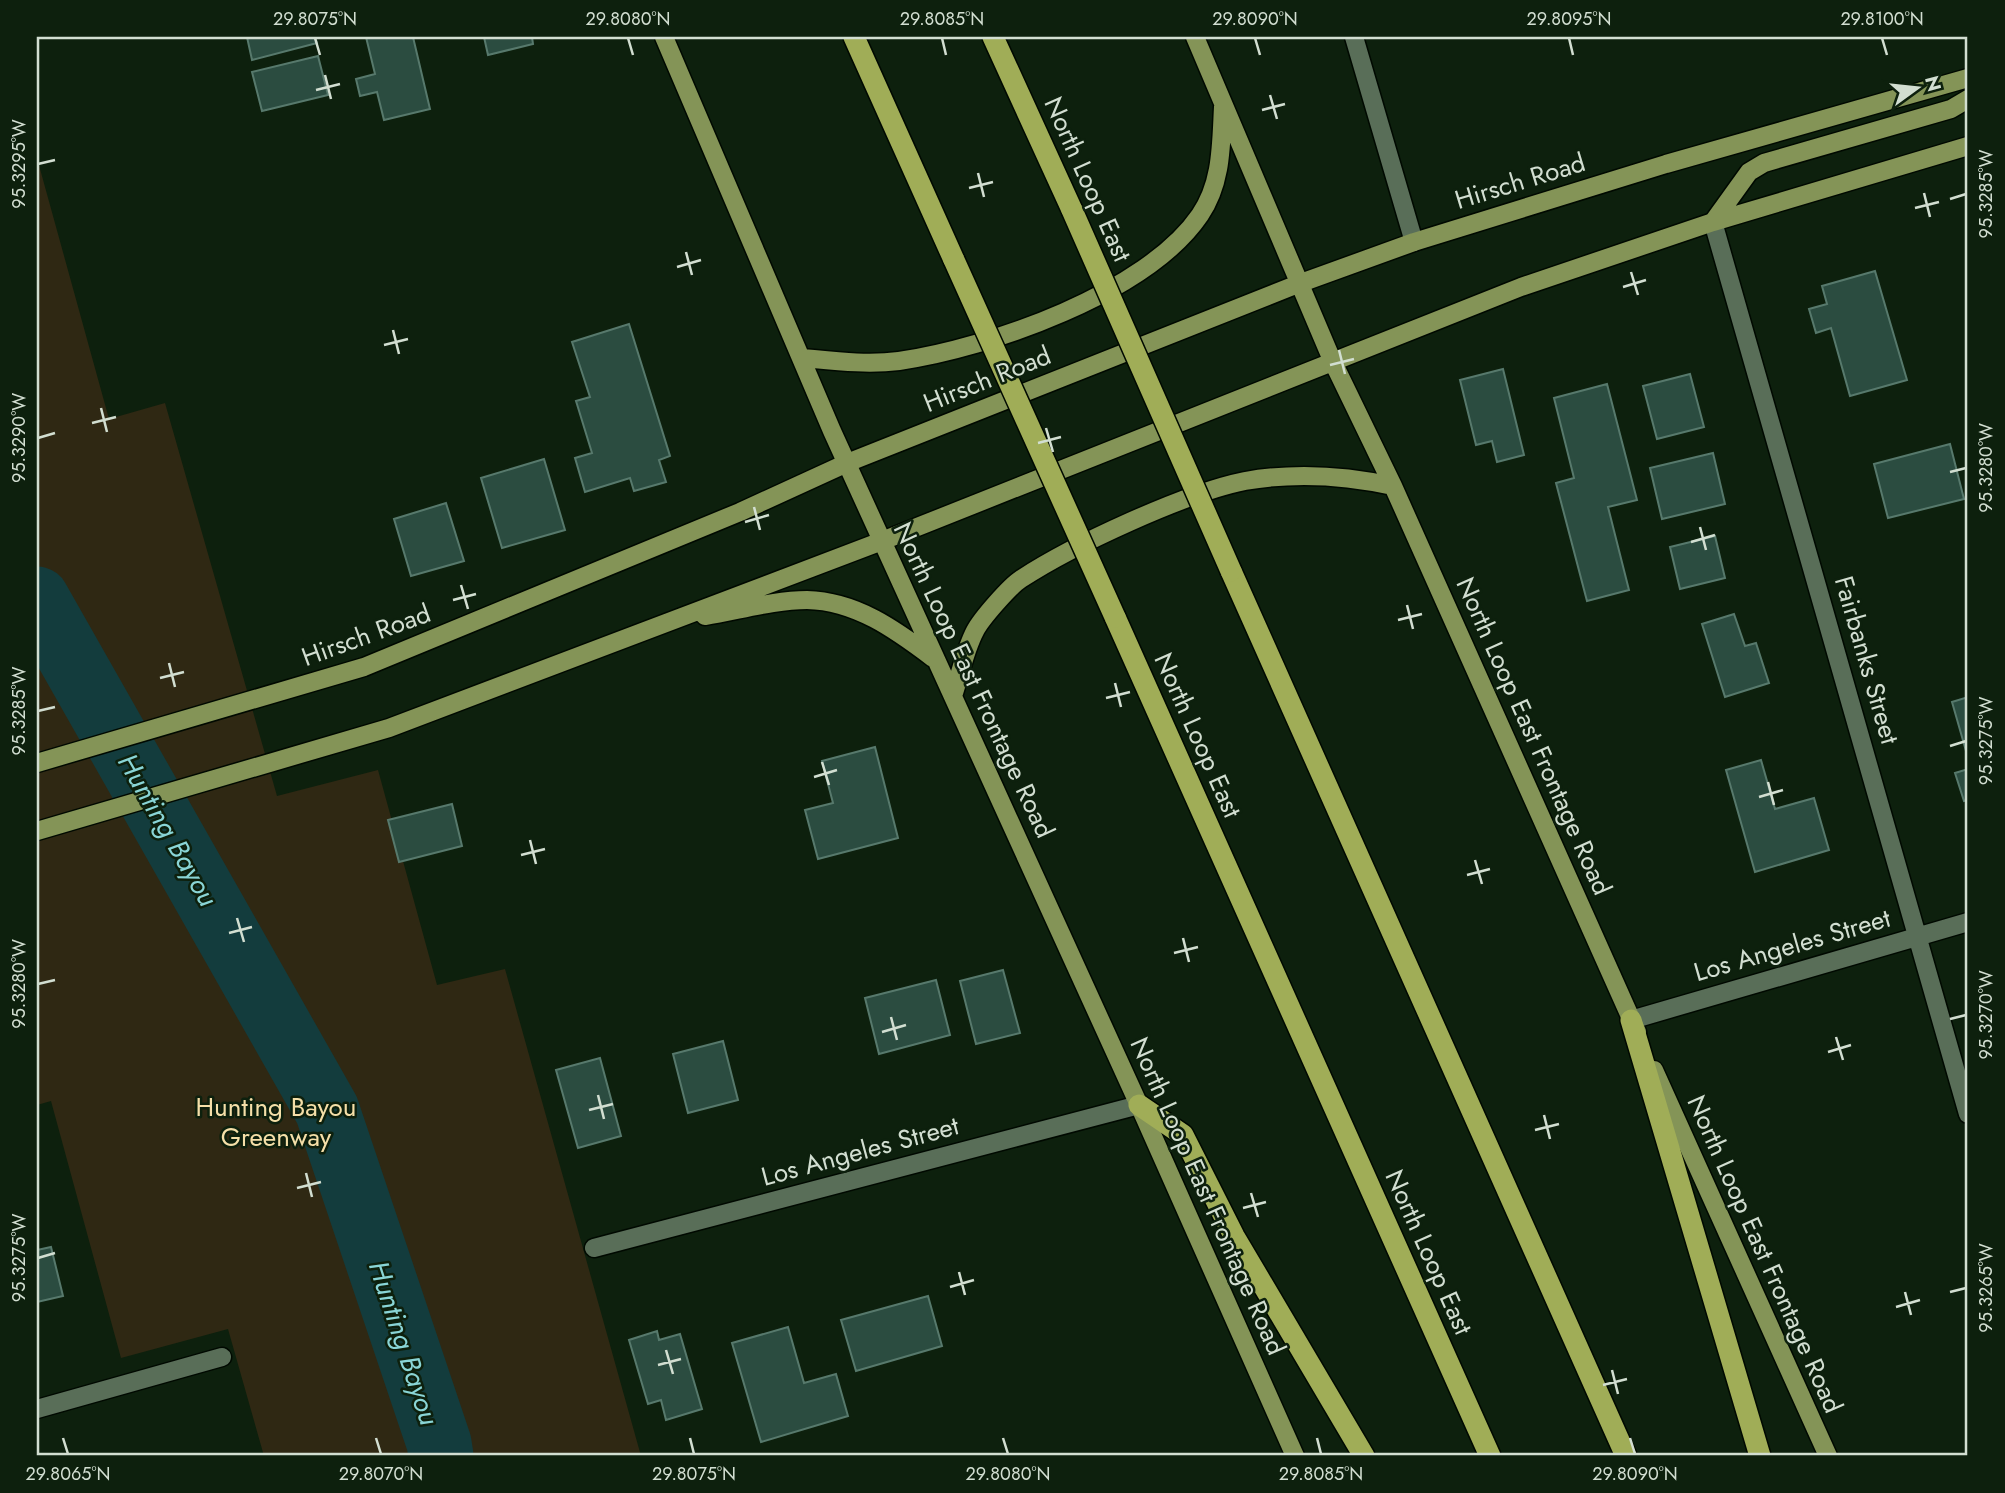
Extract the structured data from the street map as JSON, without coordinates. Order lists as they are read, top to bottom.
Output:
{
  "streets": {
    "highway": ["North Loop East"],
    "main road": ["Hirsch Road", "North Loop East Frontage Road"],
    "street": ["Fairbanks Street", "Los Angeles Street"]
  },
  "crossings": [
    ["Hirsch Road", "North Loop East Frontage Road"],
    ["Fairbanks Street", "Los Angeles Street"],
    ["North Loop East Frontage Road", "Los Angeles Street"]
  ],
  "water": ["Hunting Bayou"],
  "parks": ["Hunting Bayou Greenway"],
  "north": "right",
  "coordinates": [
    "29.8075°N",
    "29.8080°N",
    "29.8085°N",
    "29.8090°N",
    "29.8095°N",
    "29.8100°N",
    "95.3295°W",
    "95.3285°W",
    "95.3290°W",
    "95.3280°W",
    "95.3275°W",
    "95.3270°W",
    "95.3265°W",
    "29.8065°N",
    "29.8070°N"
  ]
}
